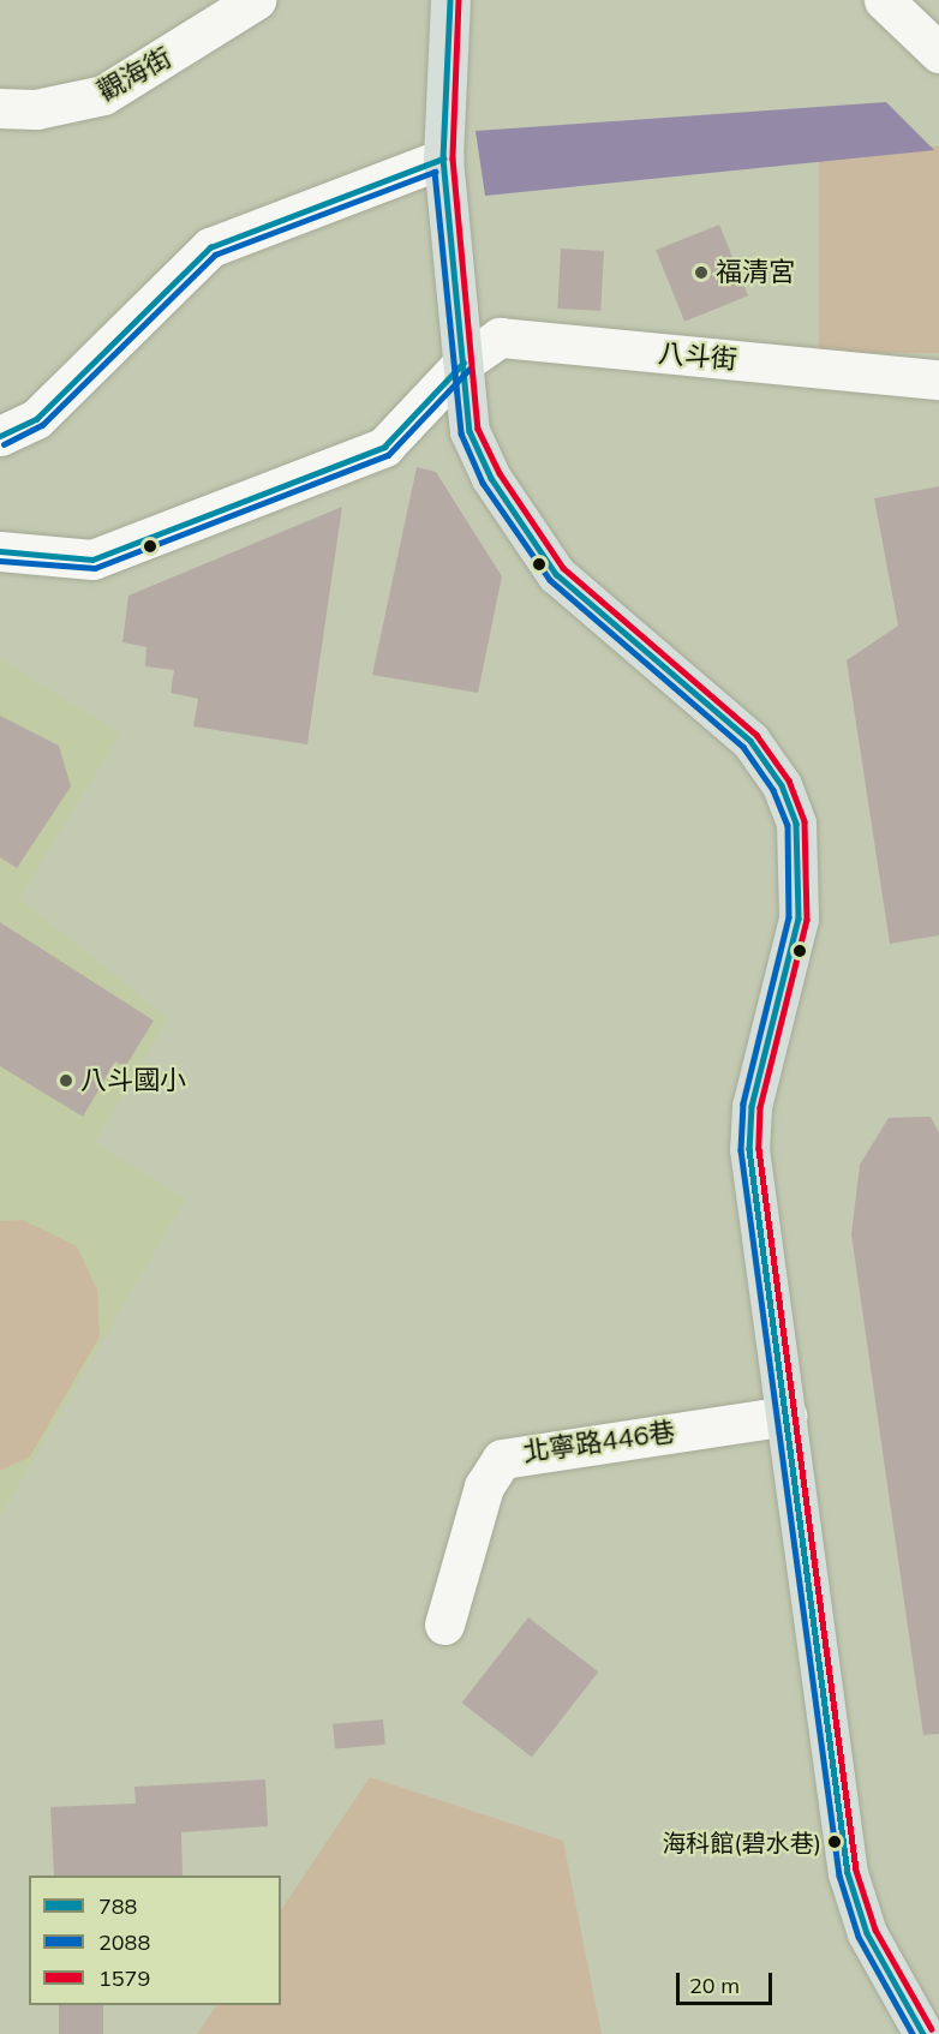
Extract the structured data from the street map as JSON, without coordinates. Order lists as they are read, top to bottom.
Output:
{
  "streets": {
    "street": ["觀海街", "八斗街", "北寧路446巷"]
  },
  "places": ["福清宮", "八斗國小", "海科館(碧水巷)"],
  "lines": ["transit line 788", "transit line 1579", "transit line 2088"],
  "legend": ["788", "2088", "1579"],
  "scale_bar": "20 m"
}
